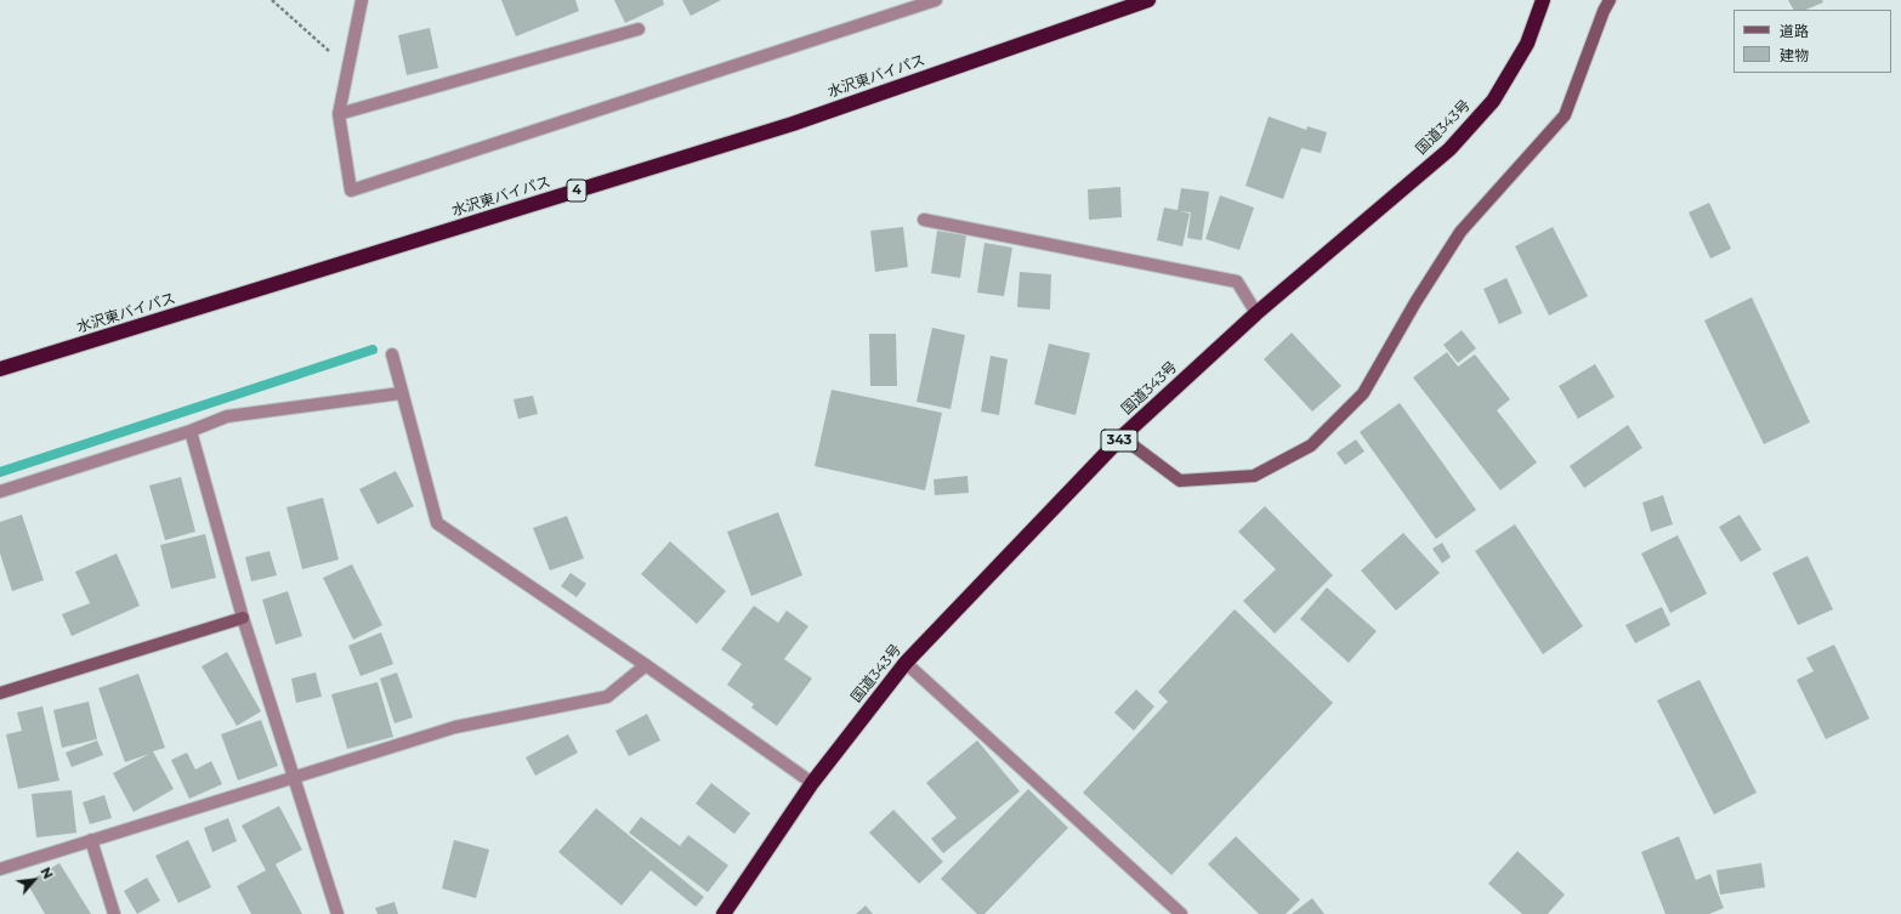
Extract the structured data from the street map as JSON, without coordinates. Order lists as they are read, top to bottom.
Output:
{
  "streets": {
    "highway": [
      "水沢東バイパス",
      "国道343号",
      "4",
      "343"
    ]
  },
  "legend": ["道路", "建物"],
  "north": "top right"
}
